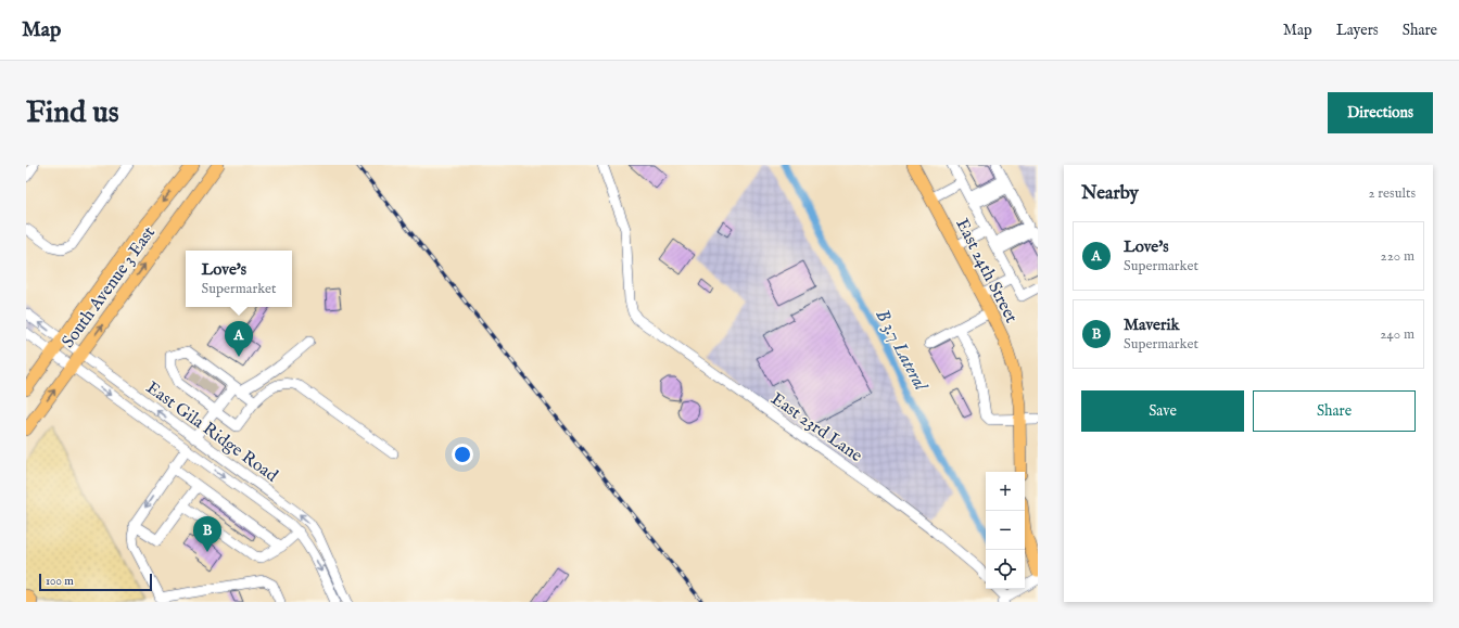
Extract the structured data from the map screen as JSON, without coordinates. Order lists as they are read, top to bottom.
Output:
{
  "streets": {
    "main road": ["East 24th Street", "South Avenue 3 East"],
    "street": ["East 23rd Lane", "East Gila Ridge Road"]
  },
  "crossings": [
    ["South Avenue 3 East", "East Gila Ridge Road"]
  ],
  "water": ["B 3.7 Lateral"],
  "scale_bar": "100 m",
  "page": {
    "header": "Map",
    "nav": ["Map", "Layers", "Share"],
    "buttons": [
      "Directions",
      ["Save", "Share"]
    ],
    "title": "Find us",
    "heading": ["Nearby", "2 results"],
    "list": [
      {
        "mark": "A",
        "name": "Love's",
        "note": "Supermarket",
        "value": "220 m"
      },
      {
        "mark": "B",
        "name": "Maverik",
        "note": "Supermarket",
        "value": "240 m"
      }
    ],
    "popup": ["Love's", "Supermarket"],
    "pins": ["A", "B"],
    "map_buttons": ["+", "−"],
    "scale": "100 m"
  }
}
